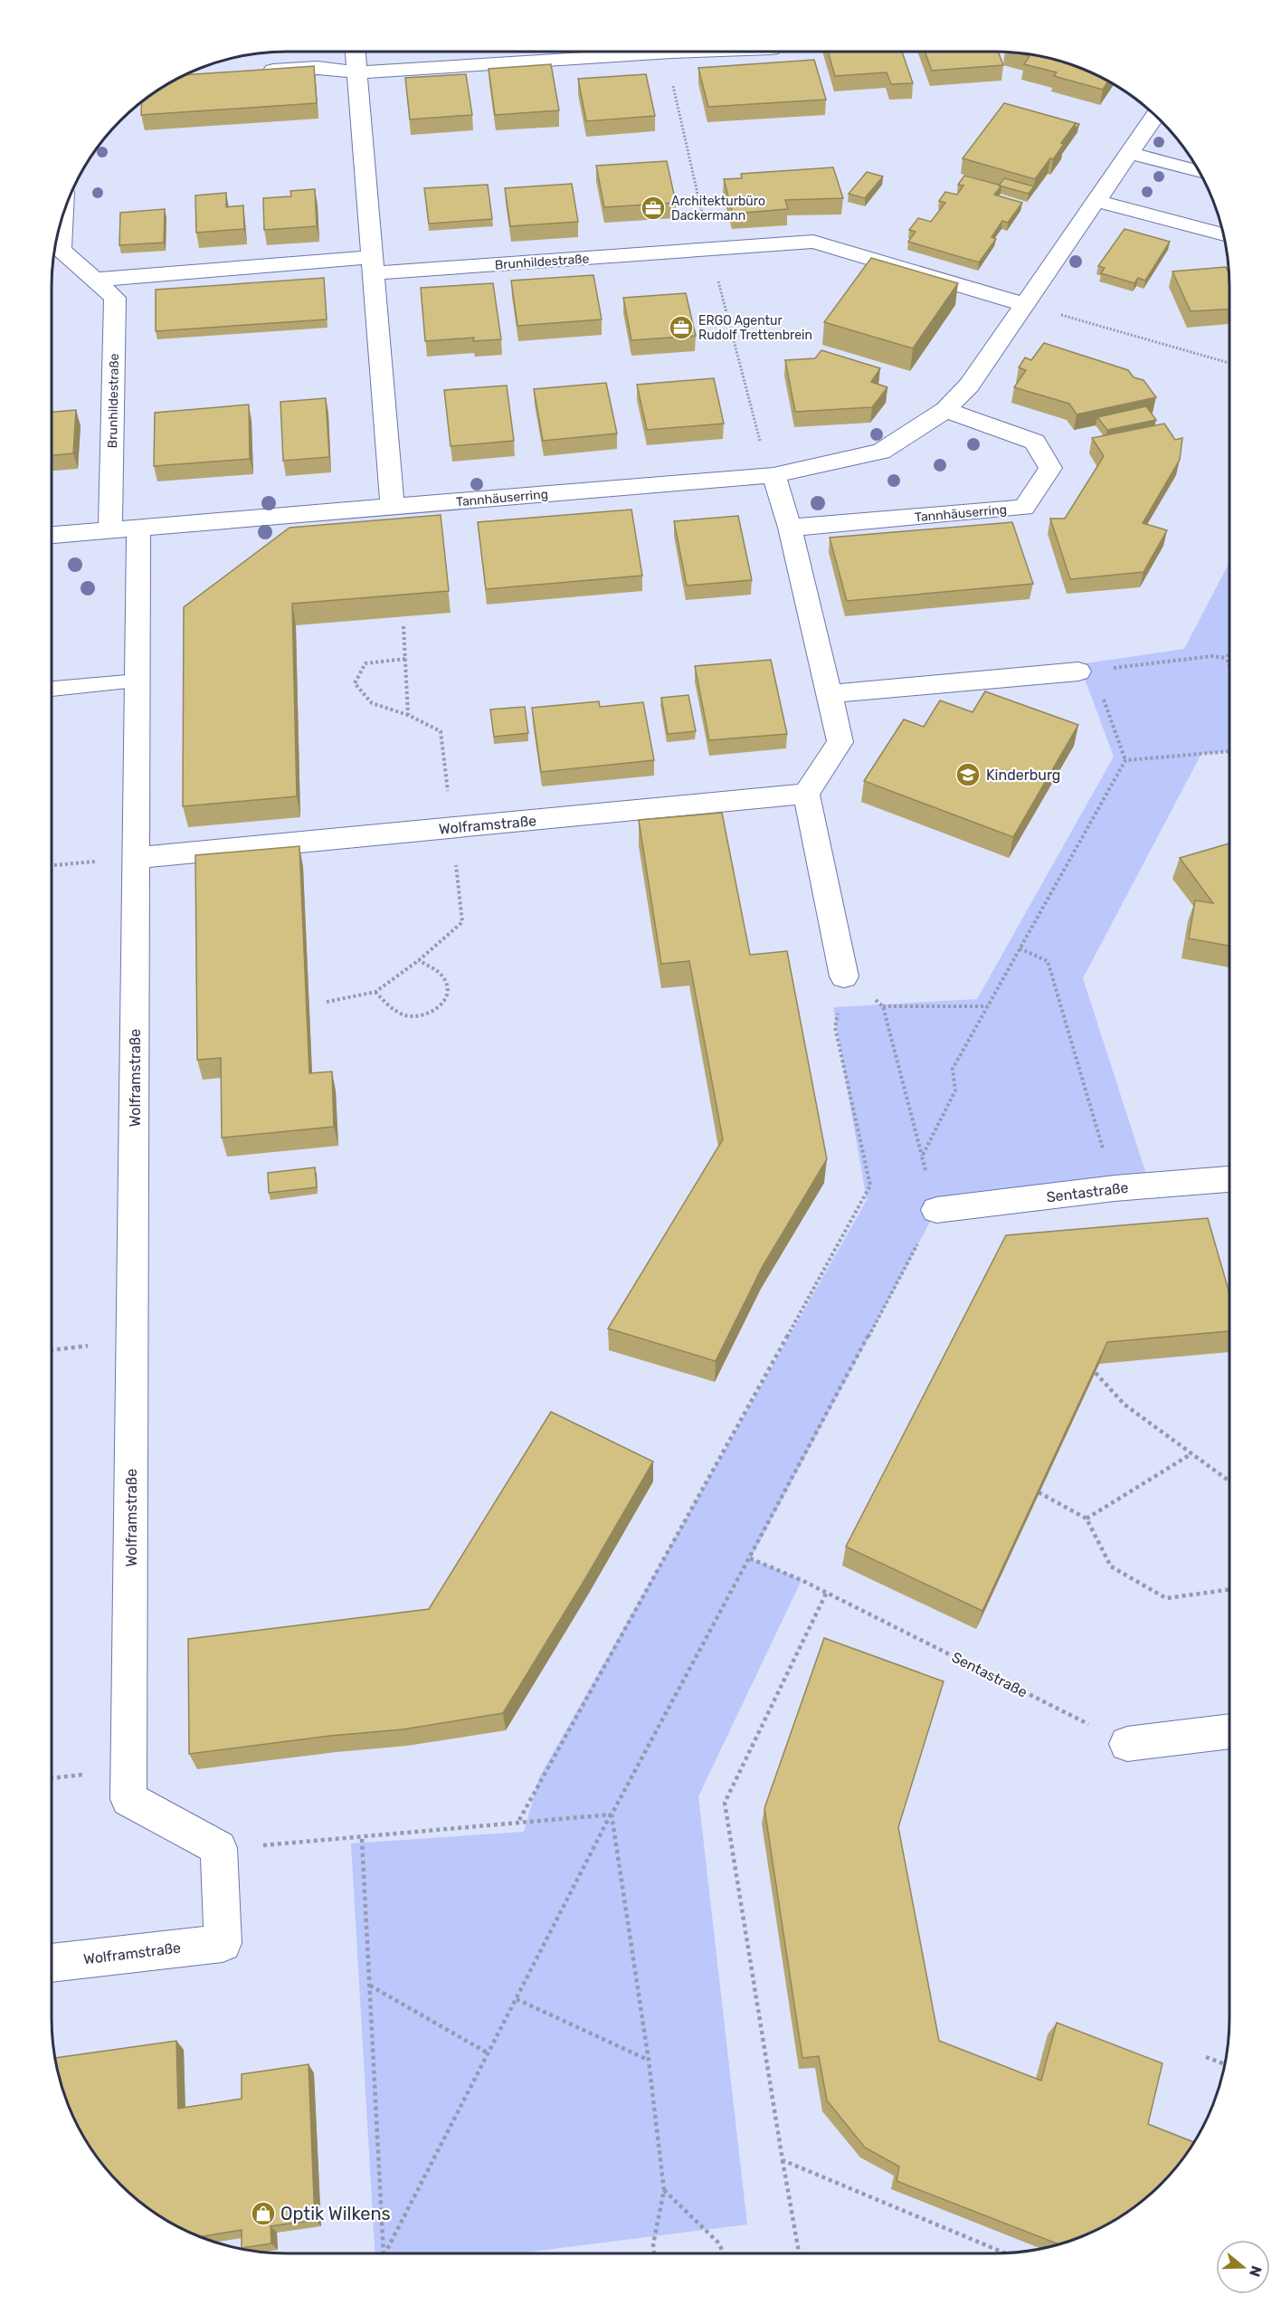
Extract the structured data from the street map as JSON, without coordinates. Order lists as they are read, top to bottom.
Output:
{
  "streets": {
    "street": [
      "Brunhildestraße",
      "Tannhäuserring",
      "Wolframstraße",
      "Sentastraße"
    ]
  },
  "crossings": [
    ["Brunhildestraße", "Tannhäuserring"],
    ["Brunhildestraße", "Wolframstraße"],
    ["Tannhäuserring", "Wolframstraße"]
  ],
  "places": {
    "office": ["Architekturbüro Dackermann", "ERGO Agentur Rudolf Trettenbrein"],
    "school or university": ["Kinderburg"],
    "shop": ["Optik Wilkens"]
  },
  "north": "right"
}
